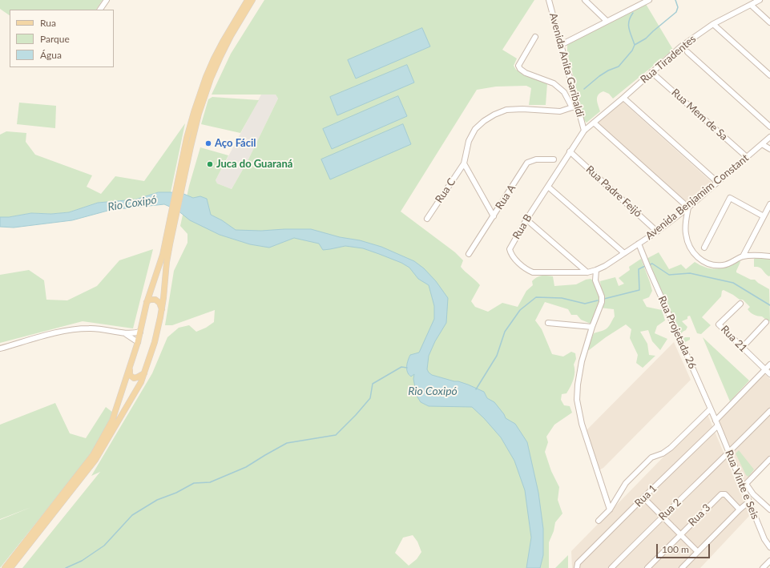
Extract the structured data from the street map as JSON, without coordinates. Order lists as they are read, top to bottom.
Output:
{
  "streets": {
    "street": [
      "Rua Tiradentes",
      "Avenida Anita Garibaldi",
      "Rua Mem de Sa",
      "Rua C",
      "Rua Padre Feijó",
      "Rua A",
      "Avenida Benjamim Constant",
      "Rua B",
      "Rua Projetada 26",
      "Rua 21",
      "Rua Vinte e Seis",
      "Rua 1",
      "Rua 2",
      "Rua 3"
    ]
  },
  "crossings": [
    ["Rua Tiradentes", "Avenida Anita Garibaldi"],
    ["Rua Tiradentes", "Rua Mem de Sa"],
    ["Rua Tiradentes", "Rua B"],
    ["Avenida Anita Garibaldi", "Rua B"],
    ["Rua Mem de Sa", "Avenida Benjamim Constant"],
    ["Rua Padre Feijó", "Avenida Benjamim Constant"],
    ["Rua Padre Feijó", "Rua B"],
    ["Avenida Benjamim Constant", "Rua B"],
    ["Avenida Benjamim Constant", "Rua Projetada 26"],
    ["Rua Projetada 26", "Rua Vinte e Seis"],
    ["Rua Projetada 26", "Rua 1"],
    ["Rua 21", "Rua 1"],
    ["Rua Vinte e Seis", "Rua 1"],
    ["Rua Vinte e Seis", "Rua 2"]
  ],
  "water": ["Rio Coxipó"],
  "places": ["Aço Fácil", "Juca do Guaraná"],
  "legend": ["Rua", "Parque", "Água"],
  "scale_bar": "100 m"
}
